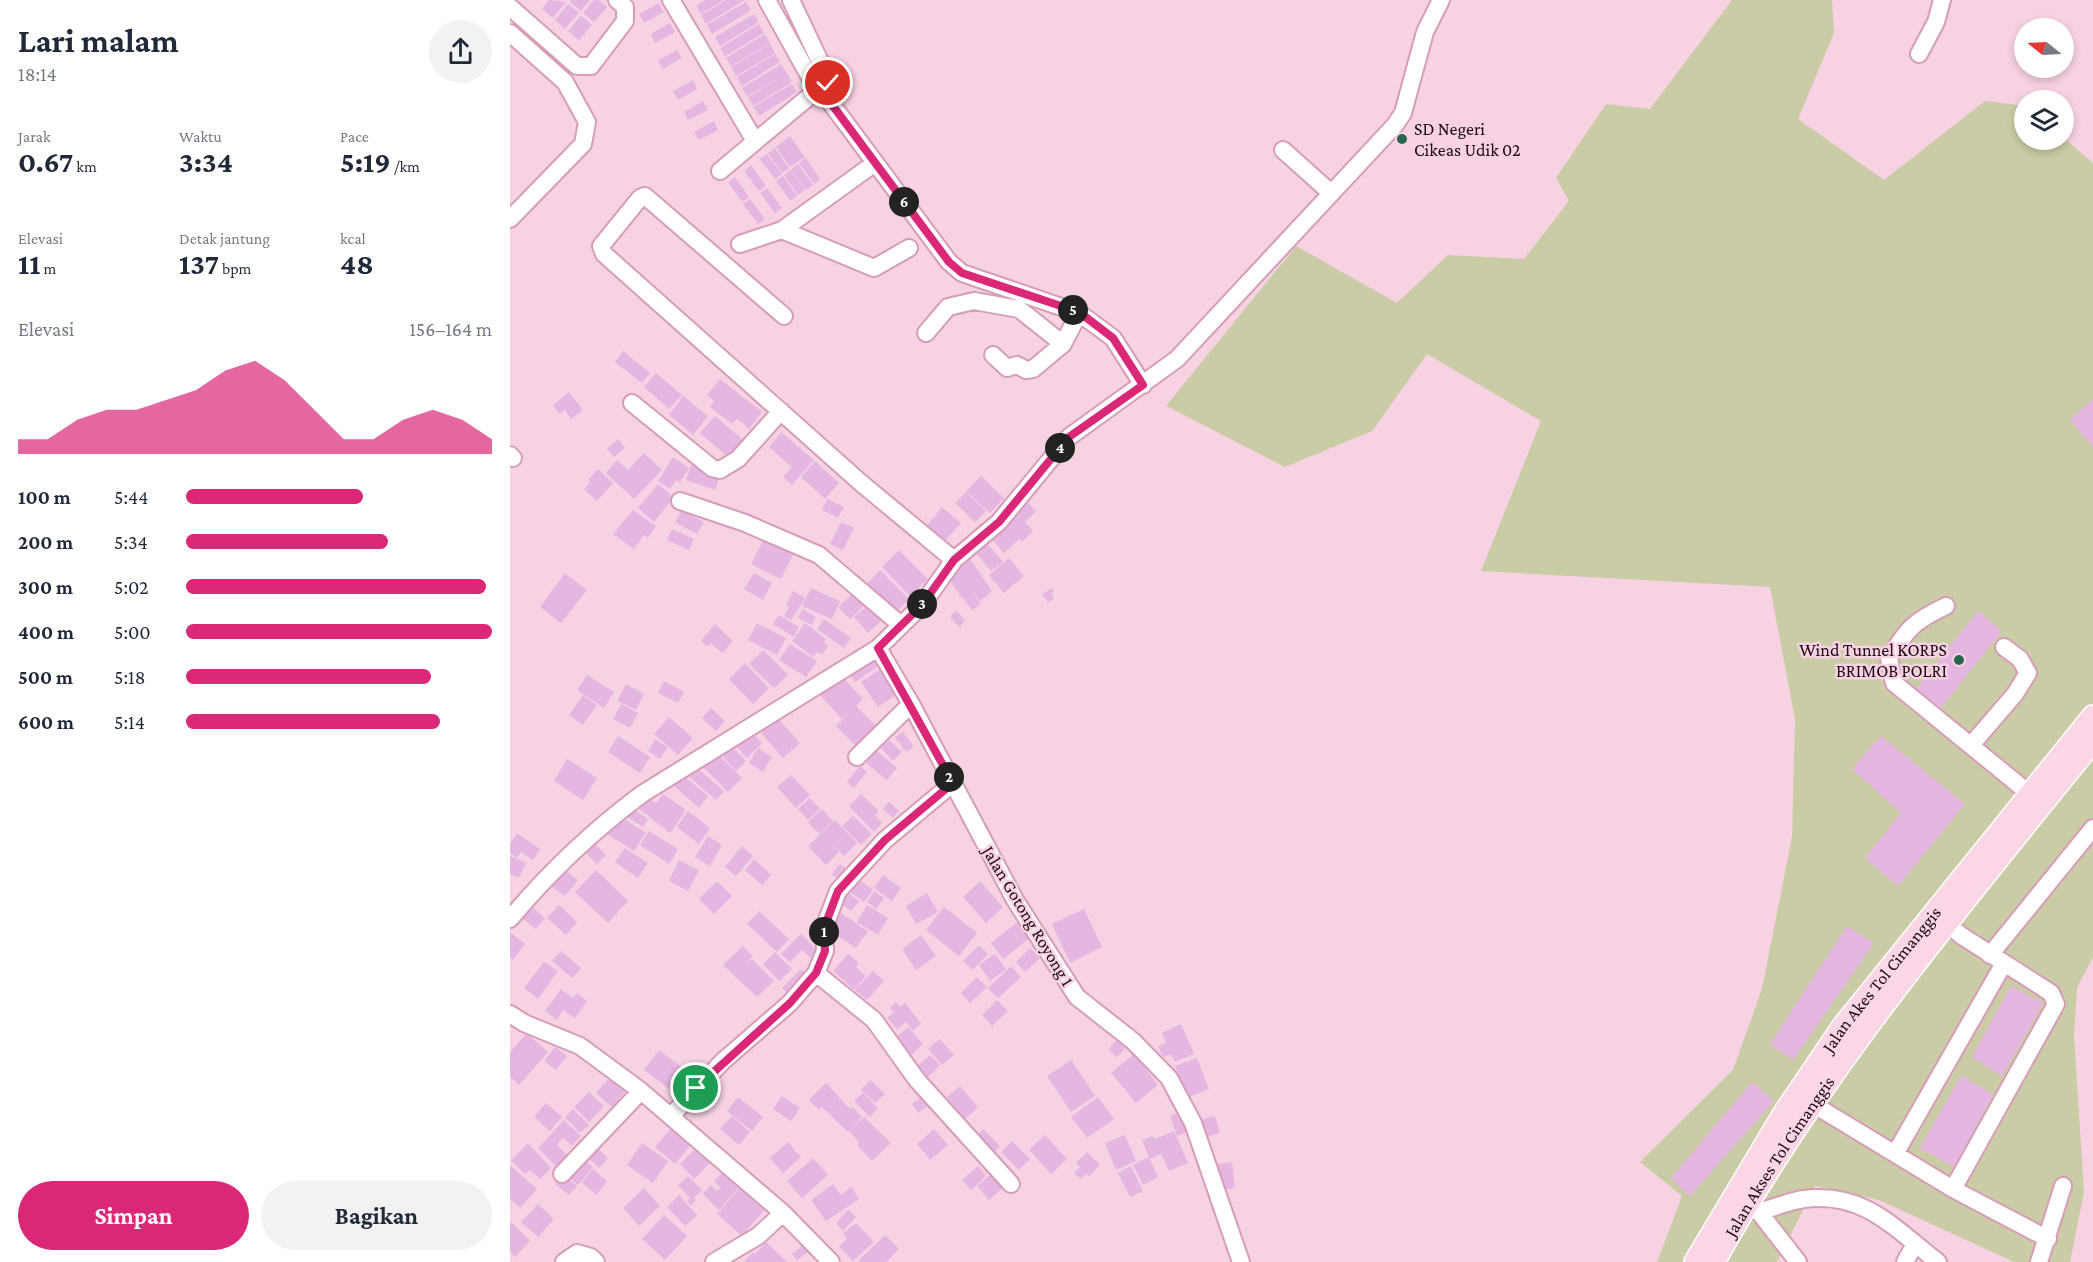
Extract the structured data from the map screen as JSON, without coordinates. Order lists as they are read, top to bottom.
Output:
{
  "streets": {
    "main road": ["Jalan Akes Tol Cimanggis", "Jalan Akses Tol Cimanggis"],
    "street": ["Jalan Gotong Royong 1"]
  },
  "crossings": [
    ["Jalan Akes Tol Cimanggis", "Jalan Akses Tol Cimanggis"]
  ],
  "places": ["SD Negeri Cikeas Udik 02", "Wind Tunnel KORPS BRIMOB POLRI"],
  "north": "left",
  "page": {
    "heading": ["Lari malam", "18:14"],
    "stats": [
      ["Jarak", "0.67 km"],
      ["Waktu", "3:34"],
      ["Pace", "5:19 /km"],
      ["Elevasi", "11 m"],
      ["Detak jantung", "137 bpm"],
      ["kcal", "48"]
    ],
    "pins": [
      "6",
      "5",
      "4",
      "3",
      "2",
      "1"
    ],
    "chart": ["Elevasi", "156–164 m"],
    "list": [
      {
        "name": "100 m",
        "note": "5:44"
      },
      {
        "name": "200 m",
        "note": "5:34"
      },
      {
        "name": "300 m",
        "note": "5:02"
      },
      {
        "name": "400 m",
        "note": "5:00"
      },
      {
        "name": "500 m",
        "note": "5:18"
      },
      {
        "name": "600 m",
        "note": "5:14"
      }
    ],
    "buttons": ["Simpan", "Bagikan"]
  }
}
